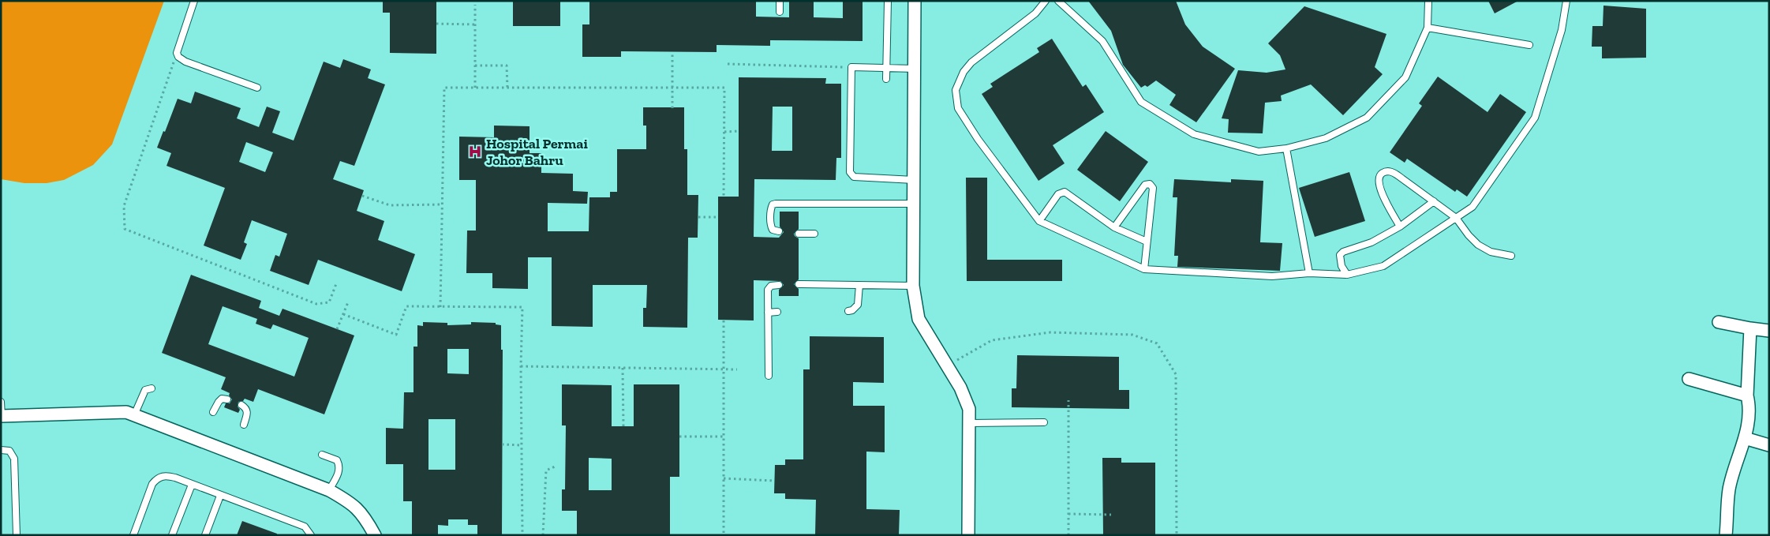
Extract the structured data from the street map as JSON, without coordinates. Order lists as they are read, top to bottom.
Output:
{
  "places": {
    "hospital": ["Hospital Permai Johor Bahru"]
  }
}
